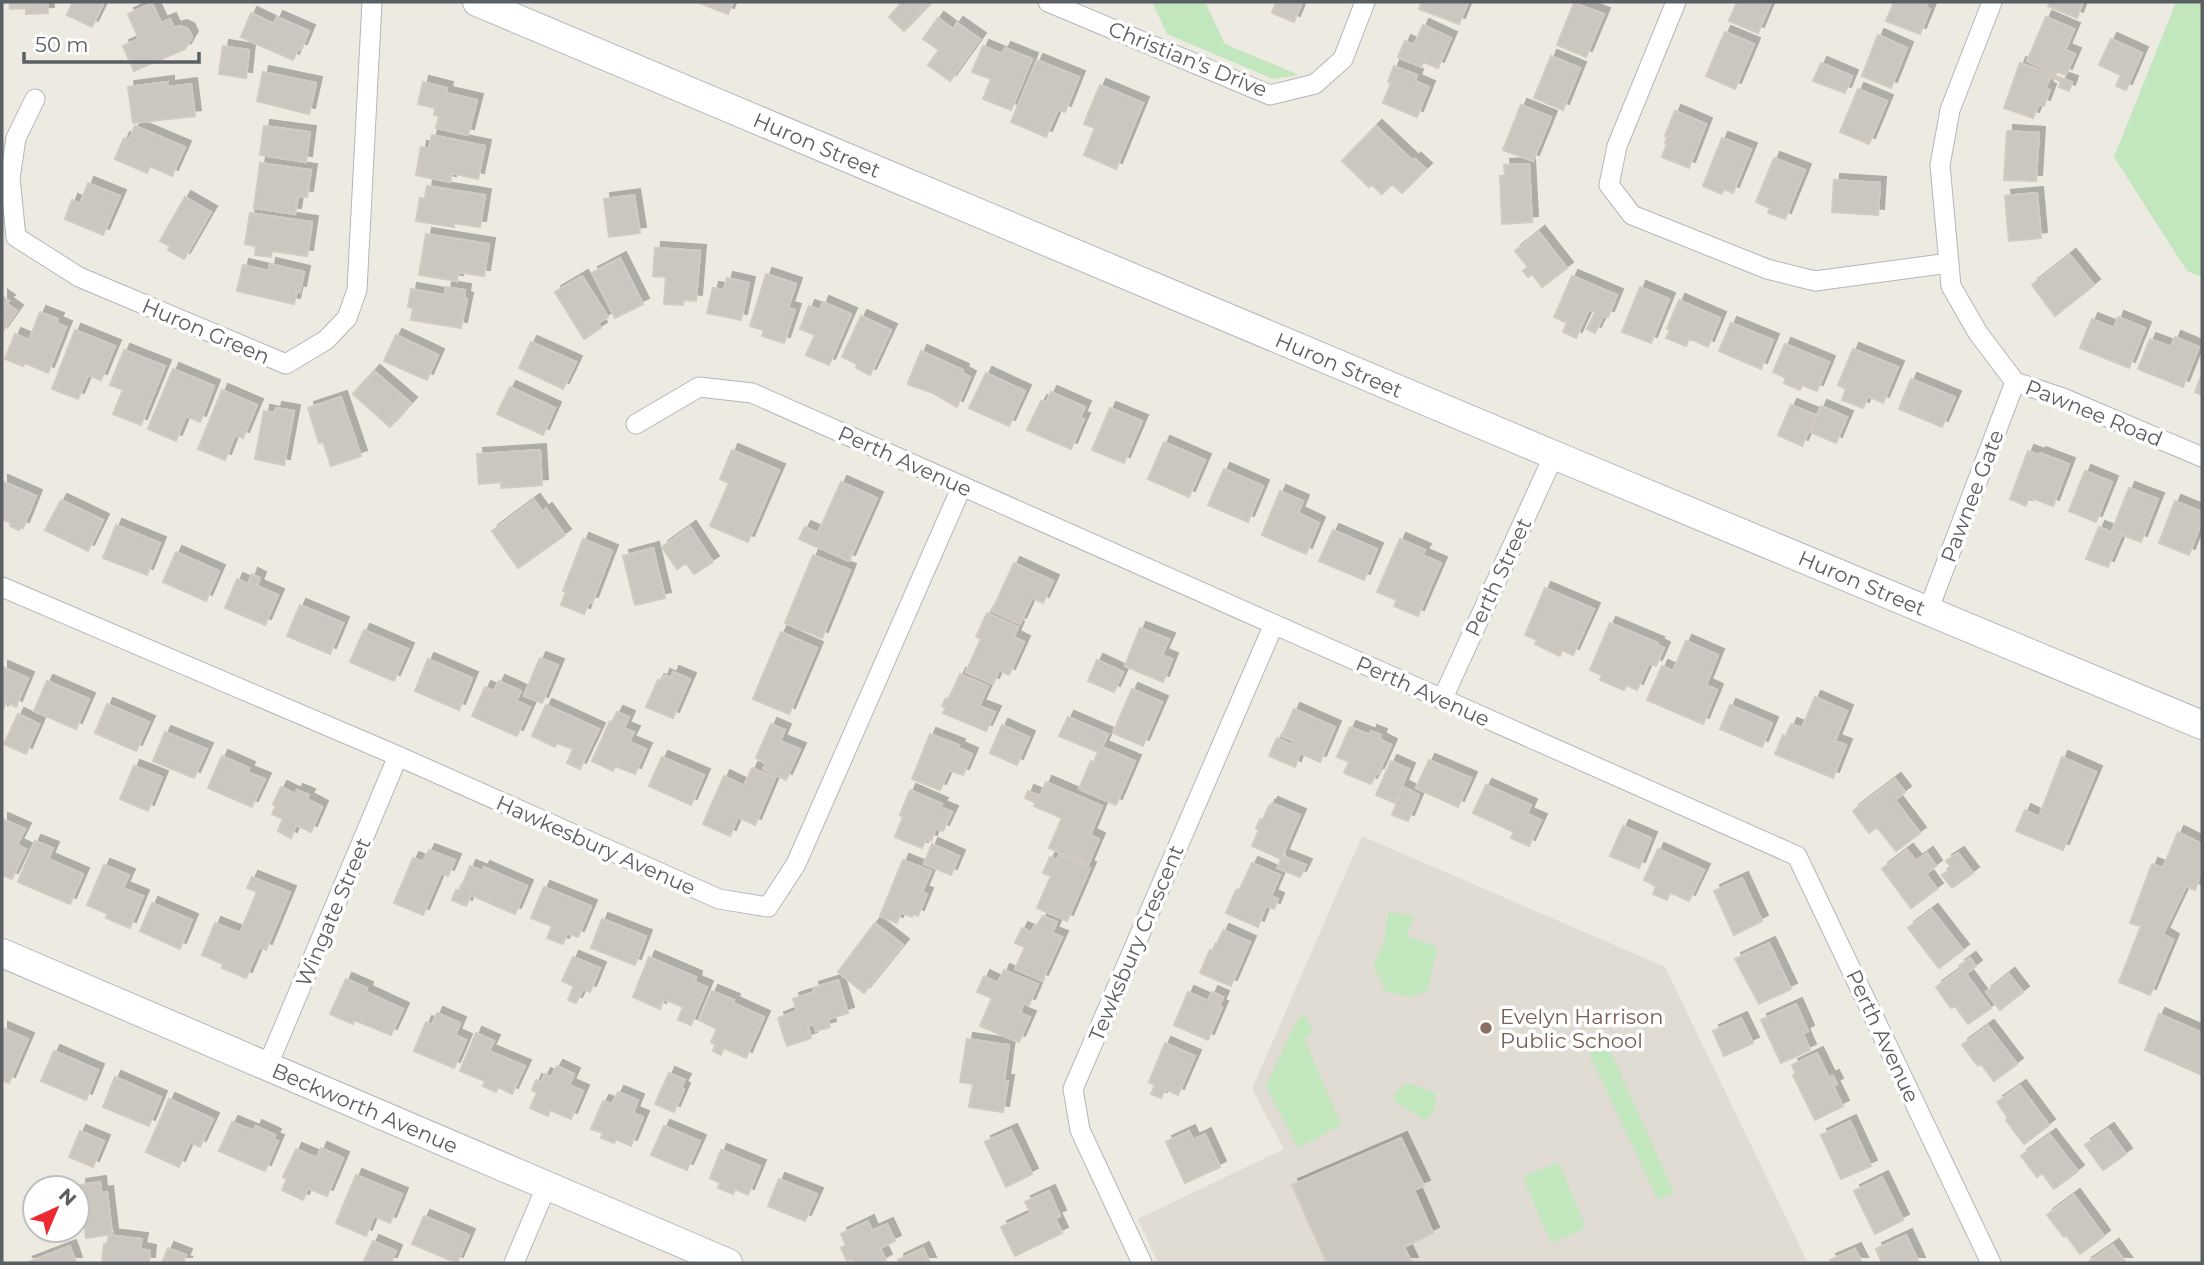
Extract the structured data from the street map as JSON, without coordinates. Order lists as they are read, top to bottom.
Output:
{
  "streets": {
    "main road": ["Huron Street", "Beckworth Avenue"],
    "street": [
      "Christian's Drive",
      "Huron Green",
      "Pawnee Road",
      "Perth Avenue",
      "Pawnee Gate",
      "Perth Street",
      "Hawkesbury Avenue",
      "Wingate Street",
      "Tewksbury Crescent"
    ]
  },
  "crossings": [
    ["Huron Street", "Pawnee Gate"],
    ["Huron Street", "Perth Street"],
    ["Pawnee Road", "Pawnee Gate"],
    ["Perth Avenue", "Perth Street"],
    ["Perth Avenue", "Hawkesbury Avenue"],
    ["Perth Avenue", "Tewksbury Crescent"],
    ["Hawkesbury Avenue", "Wingate Street"],
    ["Wingate Street", "Beckworth Avenue"]
  ],
  "places": ["Evelyn Harrison Public School"],
  "scale_bar": "50 m",
  "north": "top right"
}
